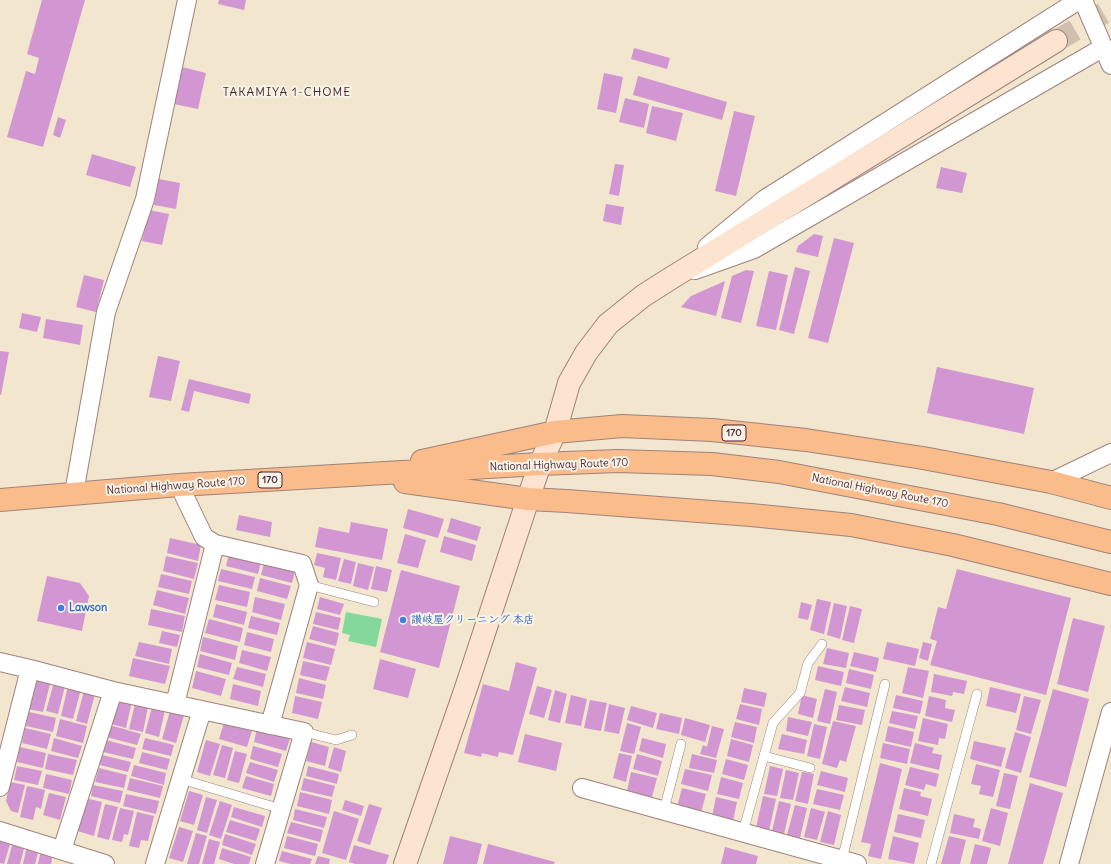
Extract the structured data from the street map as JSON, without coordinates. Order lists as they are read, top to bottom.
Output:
{
  "streets": {
    "highway": ["170", "National Highway Route 170"]
  },
  "crossings": [
    ["170", "National Highway Route 170"]
  ],
  "districts": ["TAKAMIYA 1-CHOME"],
  "places": ["Lawson", "讃岐屋クリーニング 本店"]
}
